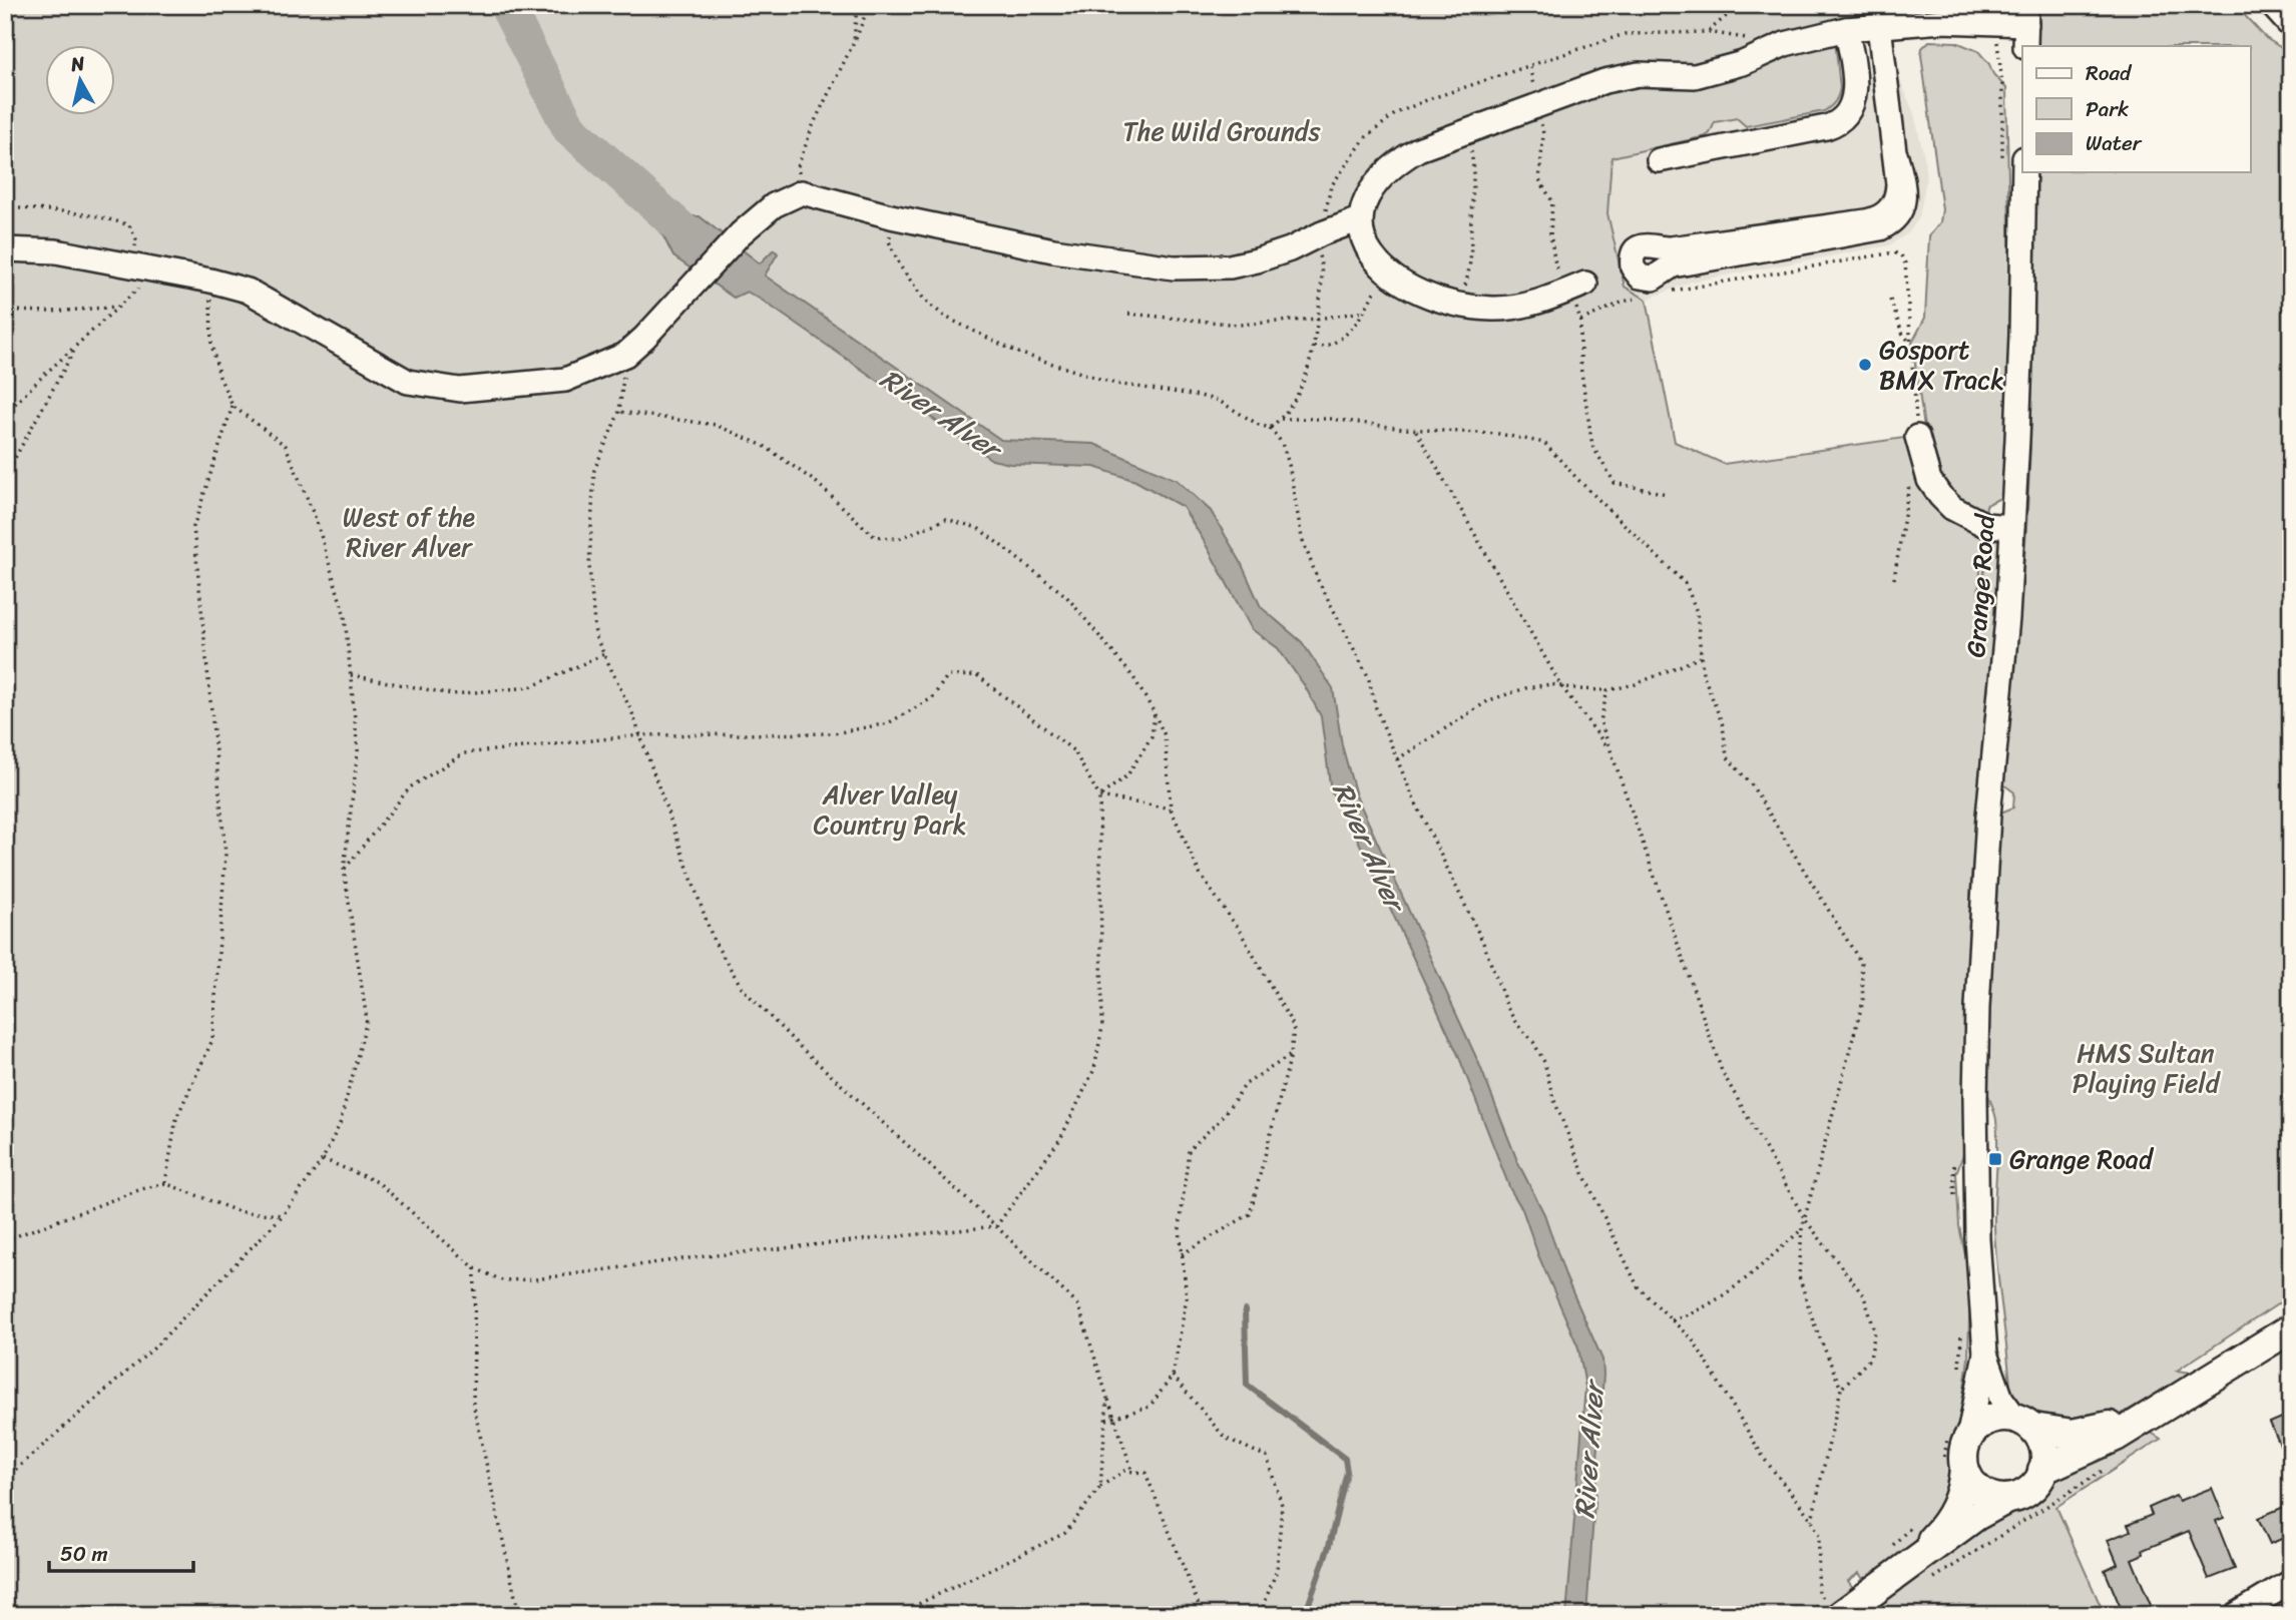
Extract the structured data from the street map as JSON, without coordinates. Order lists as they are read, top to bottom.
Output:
{
  "streets": {
    "street": ["Grange Road"]
  },
  "water": ["River Alver"],
  "parks": [
    "The Wild Grounds",
    "West of the River Alver",
    "Alver Valley Country Park",
    "HMS Sultan Playing Field"
  ],
  "places": {
    "other": ["Gosport BMX Track"],
    "transit": ["Grange Road"]
  },
  "legend": ["Road", "Park", "Water"],
  "scale_bar": "50 m",
  "north": "top"
}
